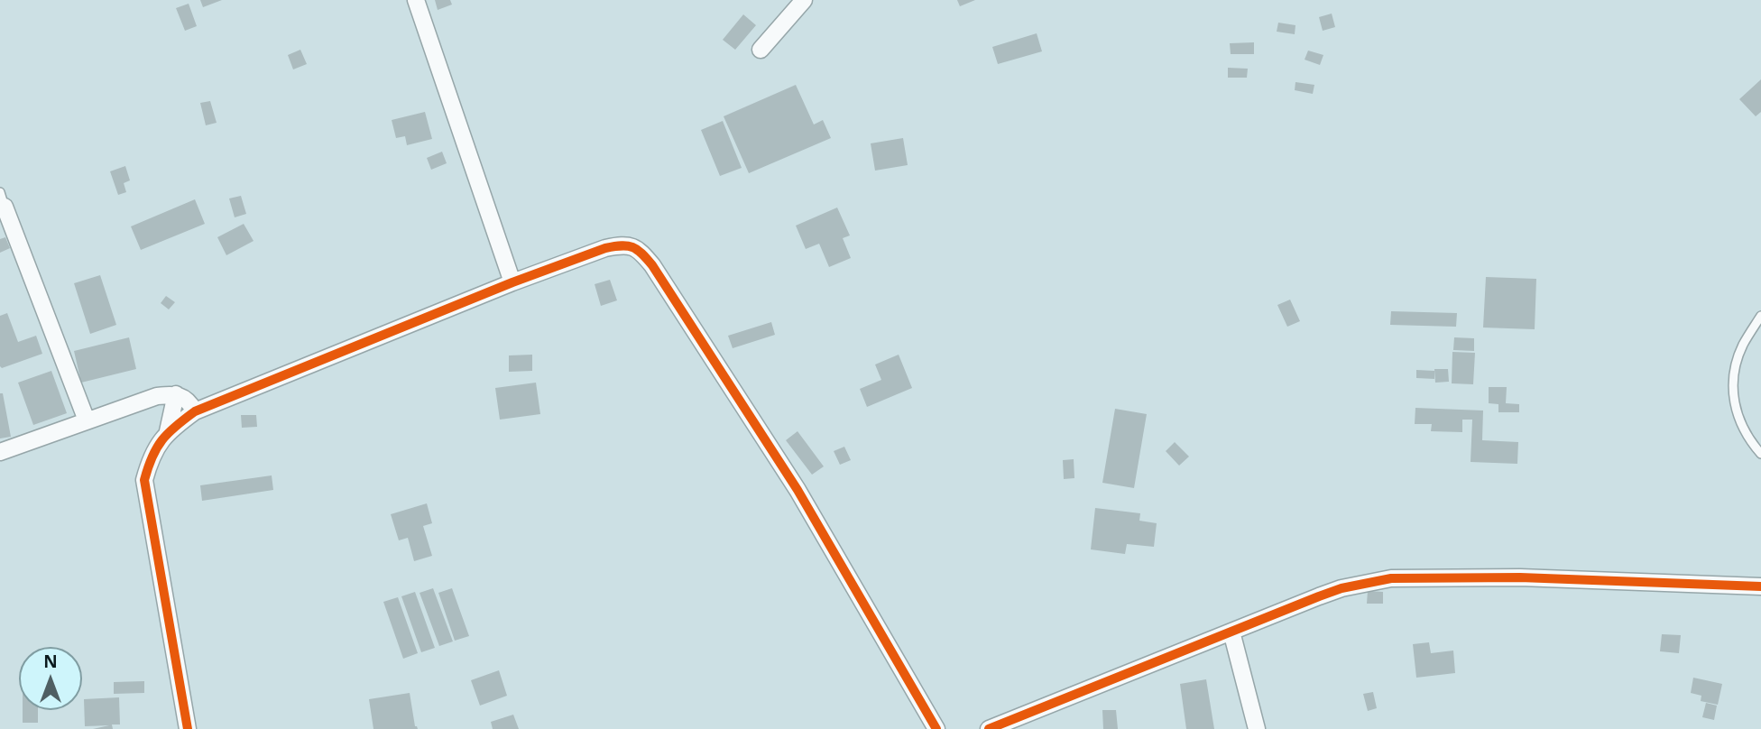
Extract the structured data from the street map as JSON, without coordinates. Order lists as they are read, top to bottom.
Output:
{
  "north": "top"
}
